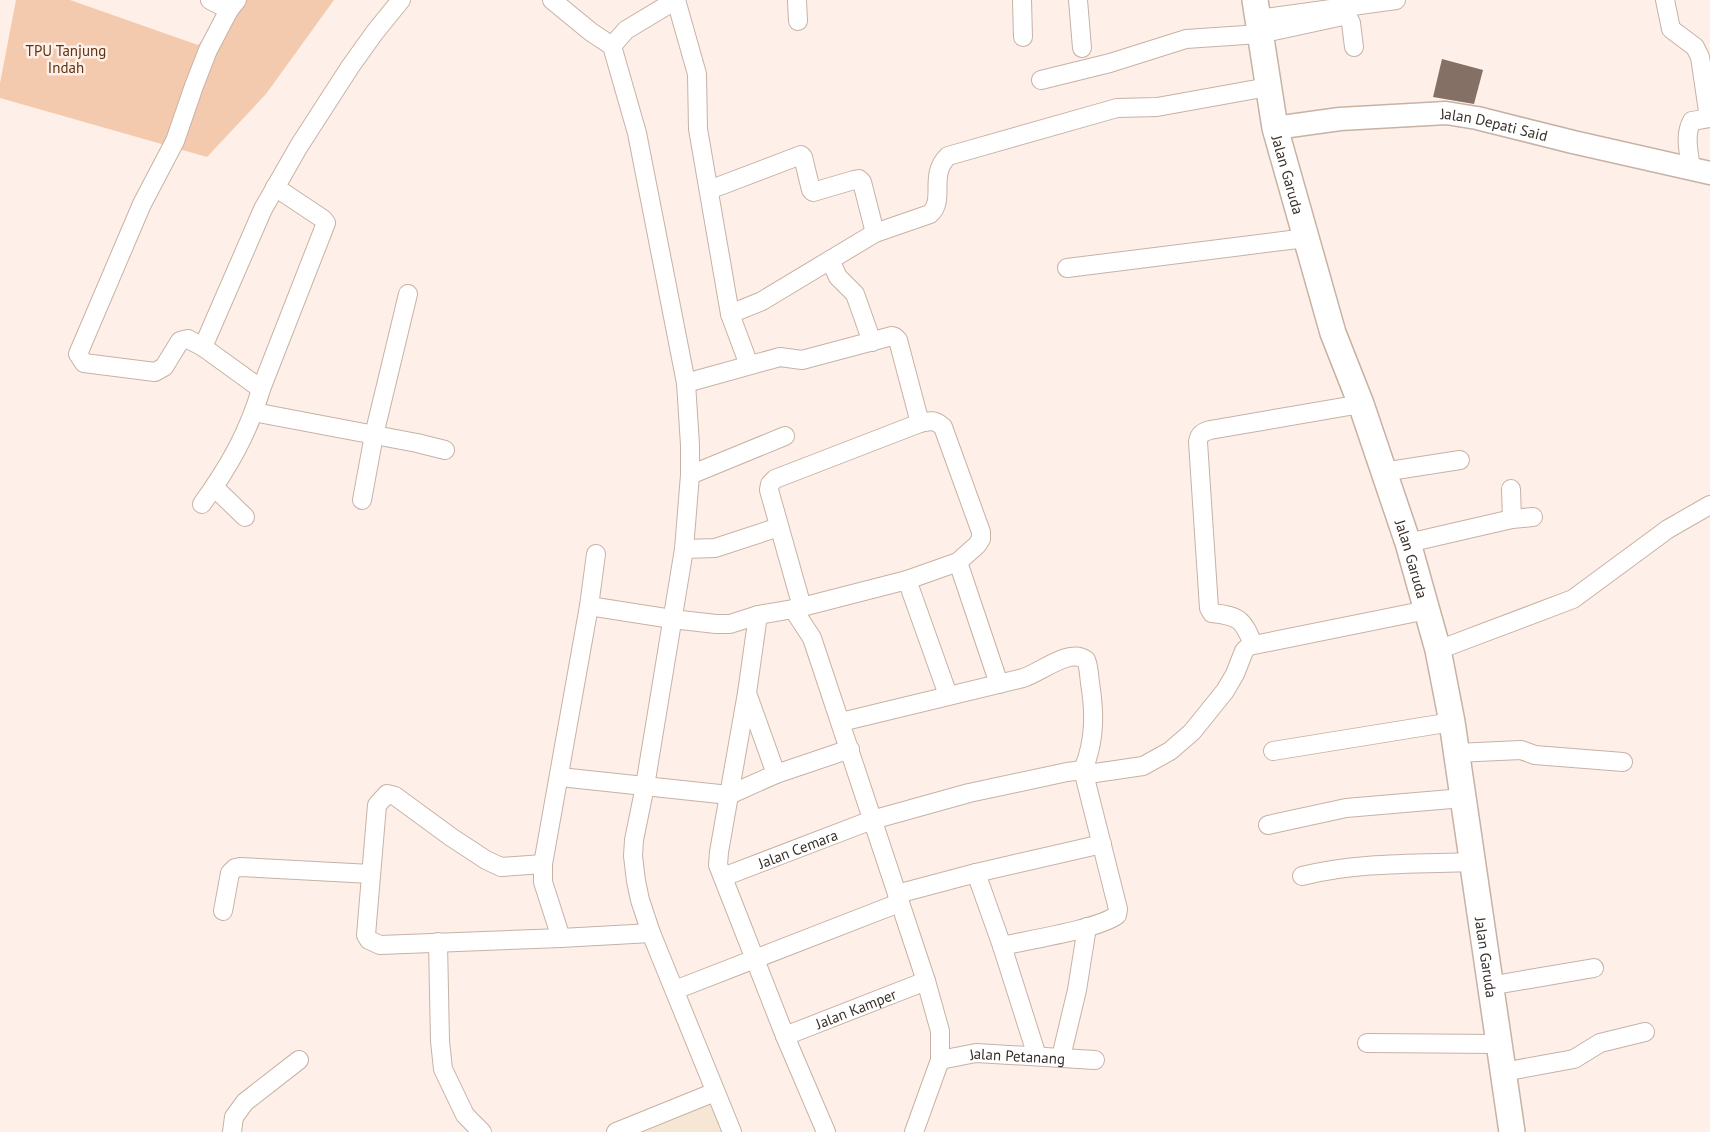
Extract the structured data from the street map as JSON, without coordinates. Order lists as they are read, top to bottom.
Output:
{
  "streets": {
    "highway": ["Jalan Garuda"],
    "main road": ["Jalan Depati Said"],
    "street": ["Jalan Cemara", "Jalan Kamper", "Jalan Petanang"]
  },
  "crossings": [
    ["Jalan Depati Said", "Jalan Garuda"]
  ],
  "parks": ["TPU Tanjung Indah"]
}
